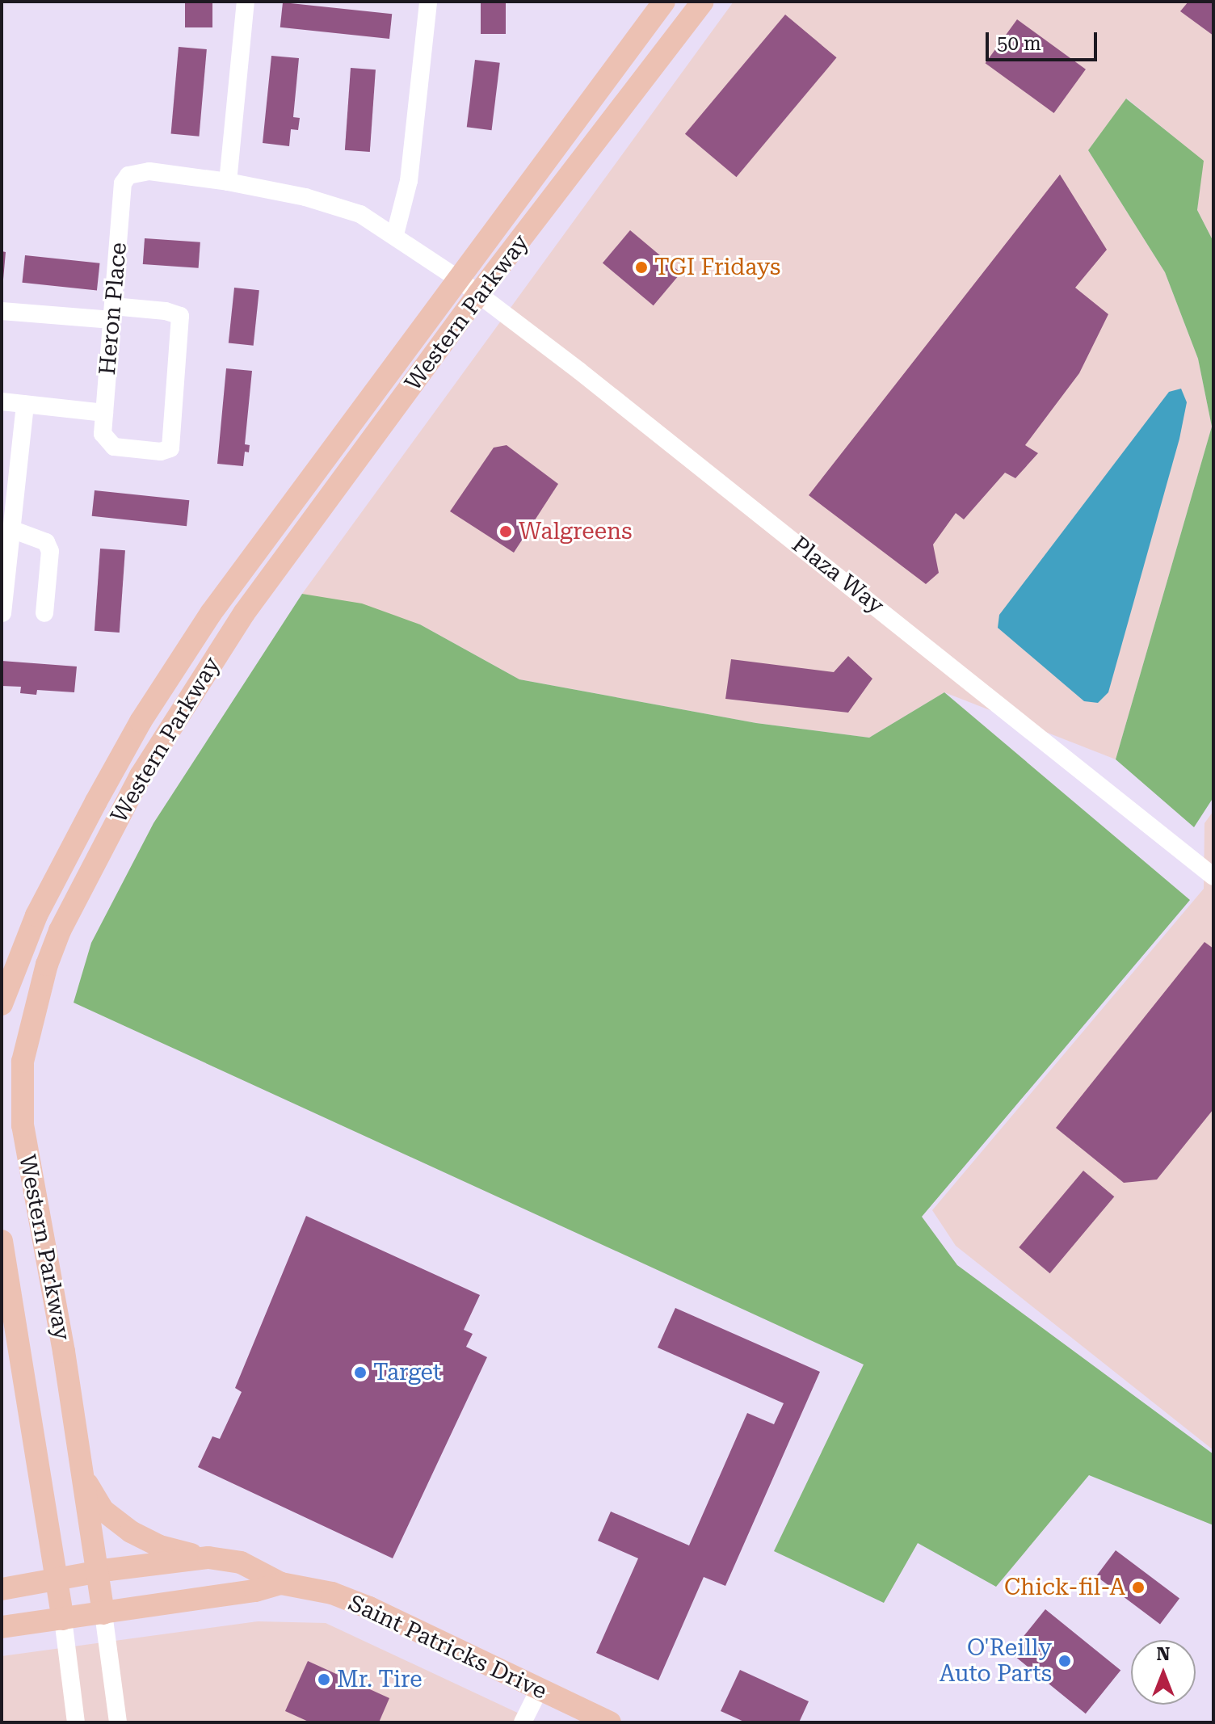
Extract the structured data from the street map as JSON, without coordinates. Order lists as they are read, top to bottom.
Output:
{
  "streets": {
    "main road": ["Western Parkway", "Saint Patricks Drive"],
    "street": ["Heron Place", "Plaza Way"]
  },
  "crossings": [
    ["Heron Place", "Plaza Way"],
    ["Western Parkway", "Plaza Way"],
    ["Western Parkway", "Saint Patricks Drive"]
  ],
  "places": [
    "TGI Fridays",
    "Walgreens",
    "Target",
    "Chick-fil-A",
    "O'Reilly Auto Parts",
    "Mr. Tire"
  ],
  "scale_bar": "50 m",
  "north": "top"
}
